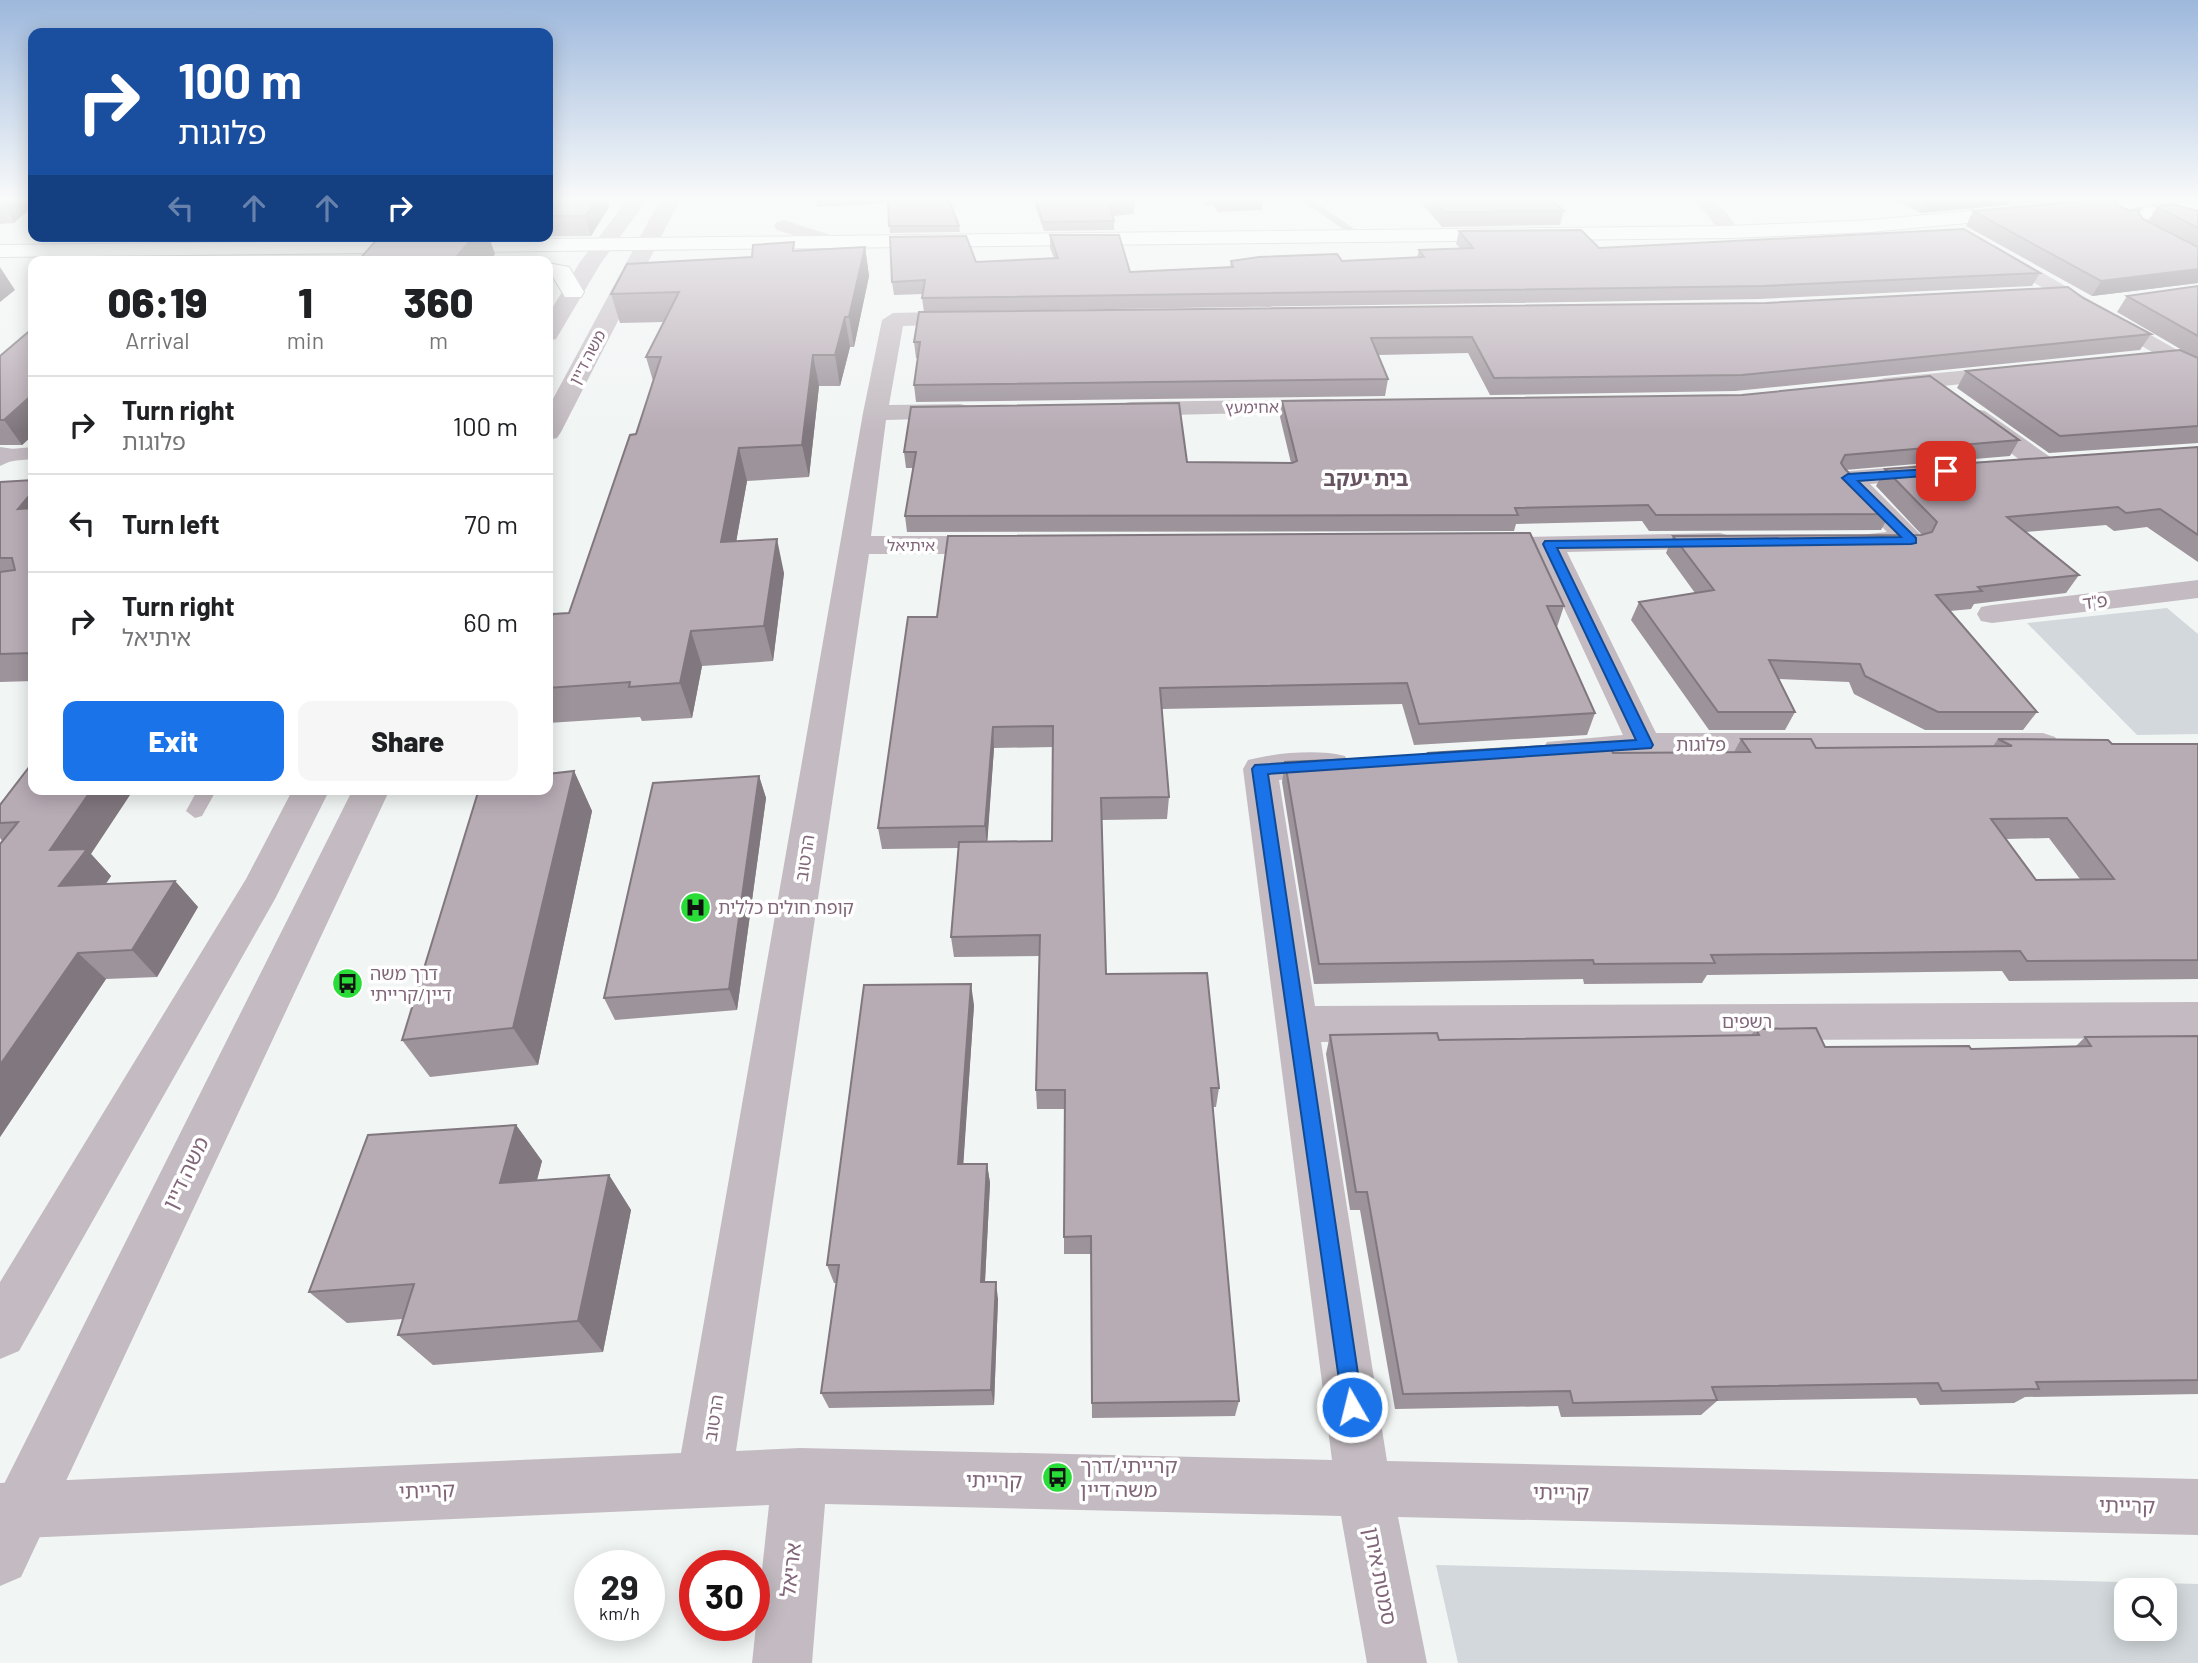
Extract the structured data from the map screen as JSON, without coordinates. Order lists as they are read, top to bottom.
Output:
{
  "streets": {
    "street": [
      "משה דיין",
      "אחימעץ",
      "איתיאל",
      "פ\"ד",
      "פלוגות",
      "הרטוב",
      "רשפים",
      "קרייתי",
      "אריאל",
      "סמטת איתן"
    ]
  },
  "crossings": [
    ["משה דיין", "קרייתי"],
    ["איתיאל", "הרטוב"],
    ["הרטוב", "קרייתי"],
    ["קרייתי", "אריאל"],
    ["קרייתי", "סמטת איתן"]
  ],
  "districts": ["בית יעקב"],
  "places": {
    "hospital": ["קופת חולים כללית"],
    "bus stop": ["דרך משה דיין/קרייתי", "קרייתי/דרך משה דיין"]
  },
  "page": {
    "turn": ["100 m", "פלוגות"],
    "eta": [
      "06:19",
      "Arrival",
      "1",
      "min",
      "360",
      "m"
    ],
    "list": [
      {
        "name": "Turn right",
        "note": "פלוגות",
        "value": "100 m"
      },
      {
        "name": "Turn left",
        "value": "70 m"
      },
      {
        "name": "Turn right",
        "note": "איתיאל",
        "value": "60 m"
      }
    ],
    "buttons": ["Exit", "Share"],
    "speed": "29 km/h",
    "limit": "30"
  }
}
